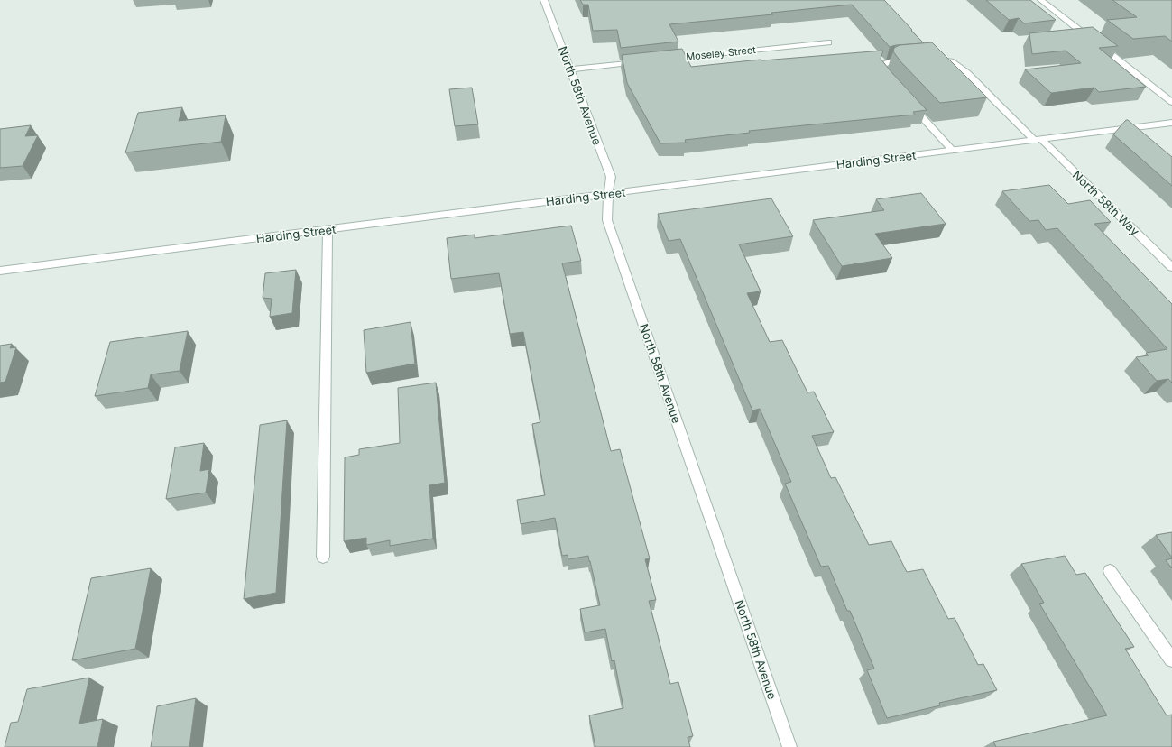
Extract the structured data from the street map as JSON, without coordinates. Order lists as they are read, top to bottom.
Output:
{
  "streets": {
    "street": [
      "Moseley Street",
      "North 58th Avenue",
      "Harding Street",
      "North 58th Way"
    ]
  },
  "crossings": [
    ["North 58th Avenue", "Harding Street"],
    ["Harding Street", "North 58th Way"]
  ]
}
